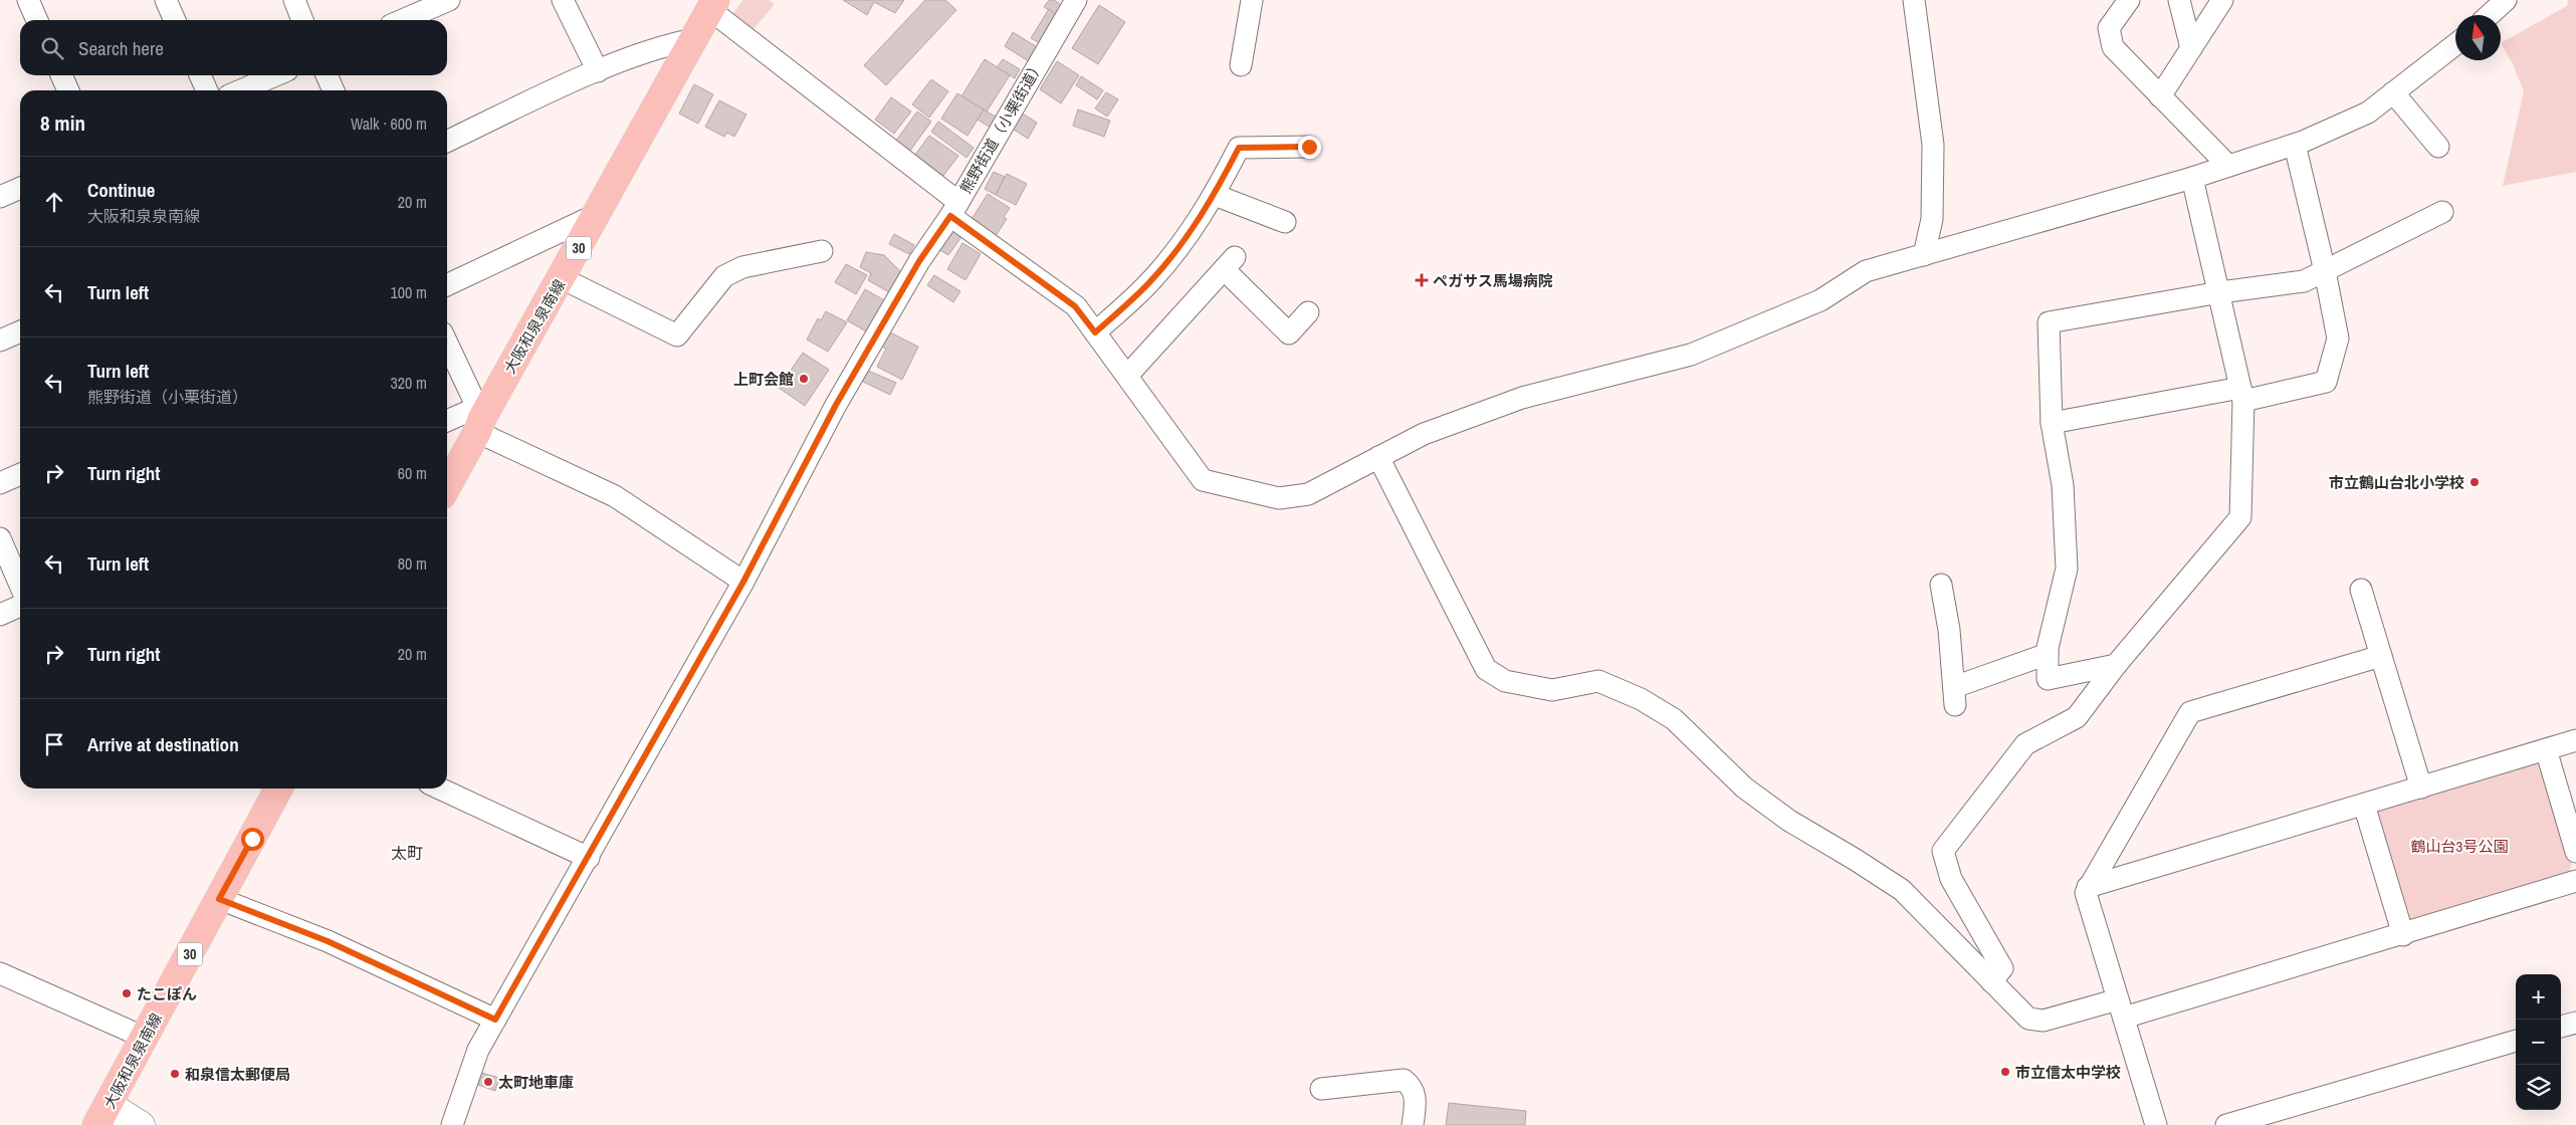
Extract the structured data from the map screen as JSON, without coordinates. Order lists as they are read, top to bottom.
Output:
{
  "streets": {
    "main road": ["30", "大阪和泉泉南線"],
    "street": ["熊野街道（小栗街道）"]
  },
  "districts": ["太町"],
  "parks": ["鶴山台3号公園"],
  "places": {
    "health": ["ペガサス馬場病院"],
    "other": [
      "上町会館",
      "市立鶴山台北小学校",
      "たこぽん",
      "市立信太中学校",
      "和泉信太郵便局",
      "太町地車庫"
    ]
  },
  "north": "top",
  "page": {
    "search": "Search here",
    "heading": ["8 min", "Walk · 600 m"],
    "list": [
      ["Continue", "大阪和泉泉南線", "20 m"],
      ["Turn left", "100 m"],
      ["Turn left", "熊野街道（小栗街道）", "320 m"],
      ["Turn right", "60 m"],
      ["Turn left", "80 m"],
      ["Turn right", "20 m"],
      "Arrive at destination"
    ],
    "map_buttons": ["+", "−"]
  }
}
